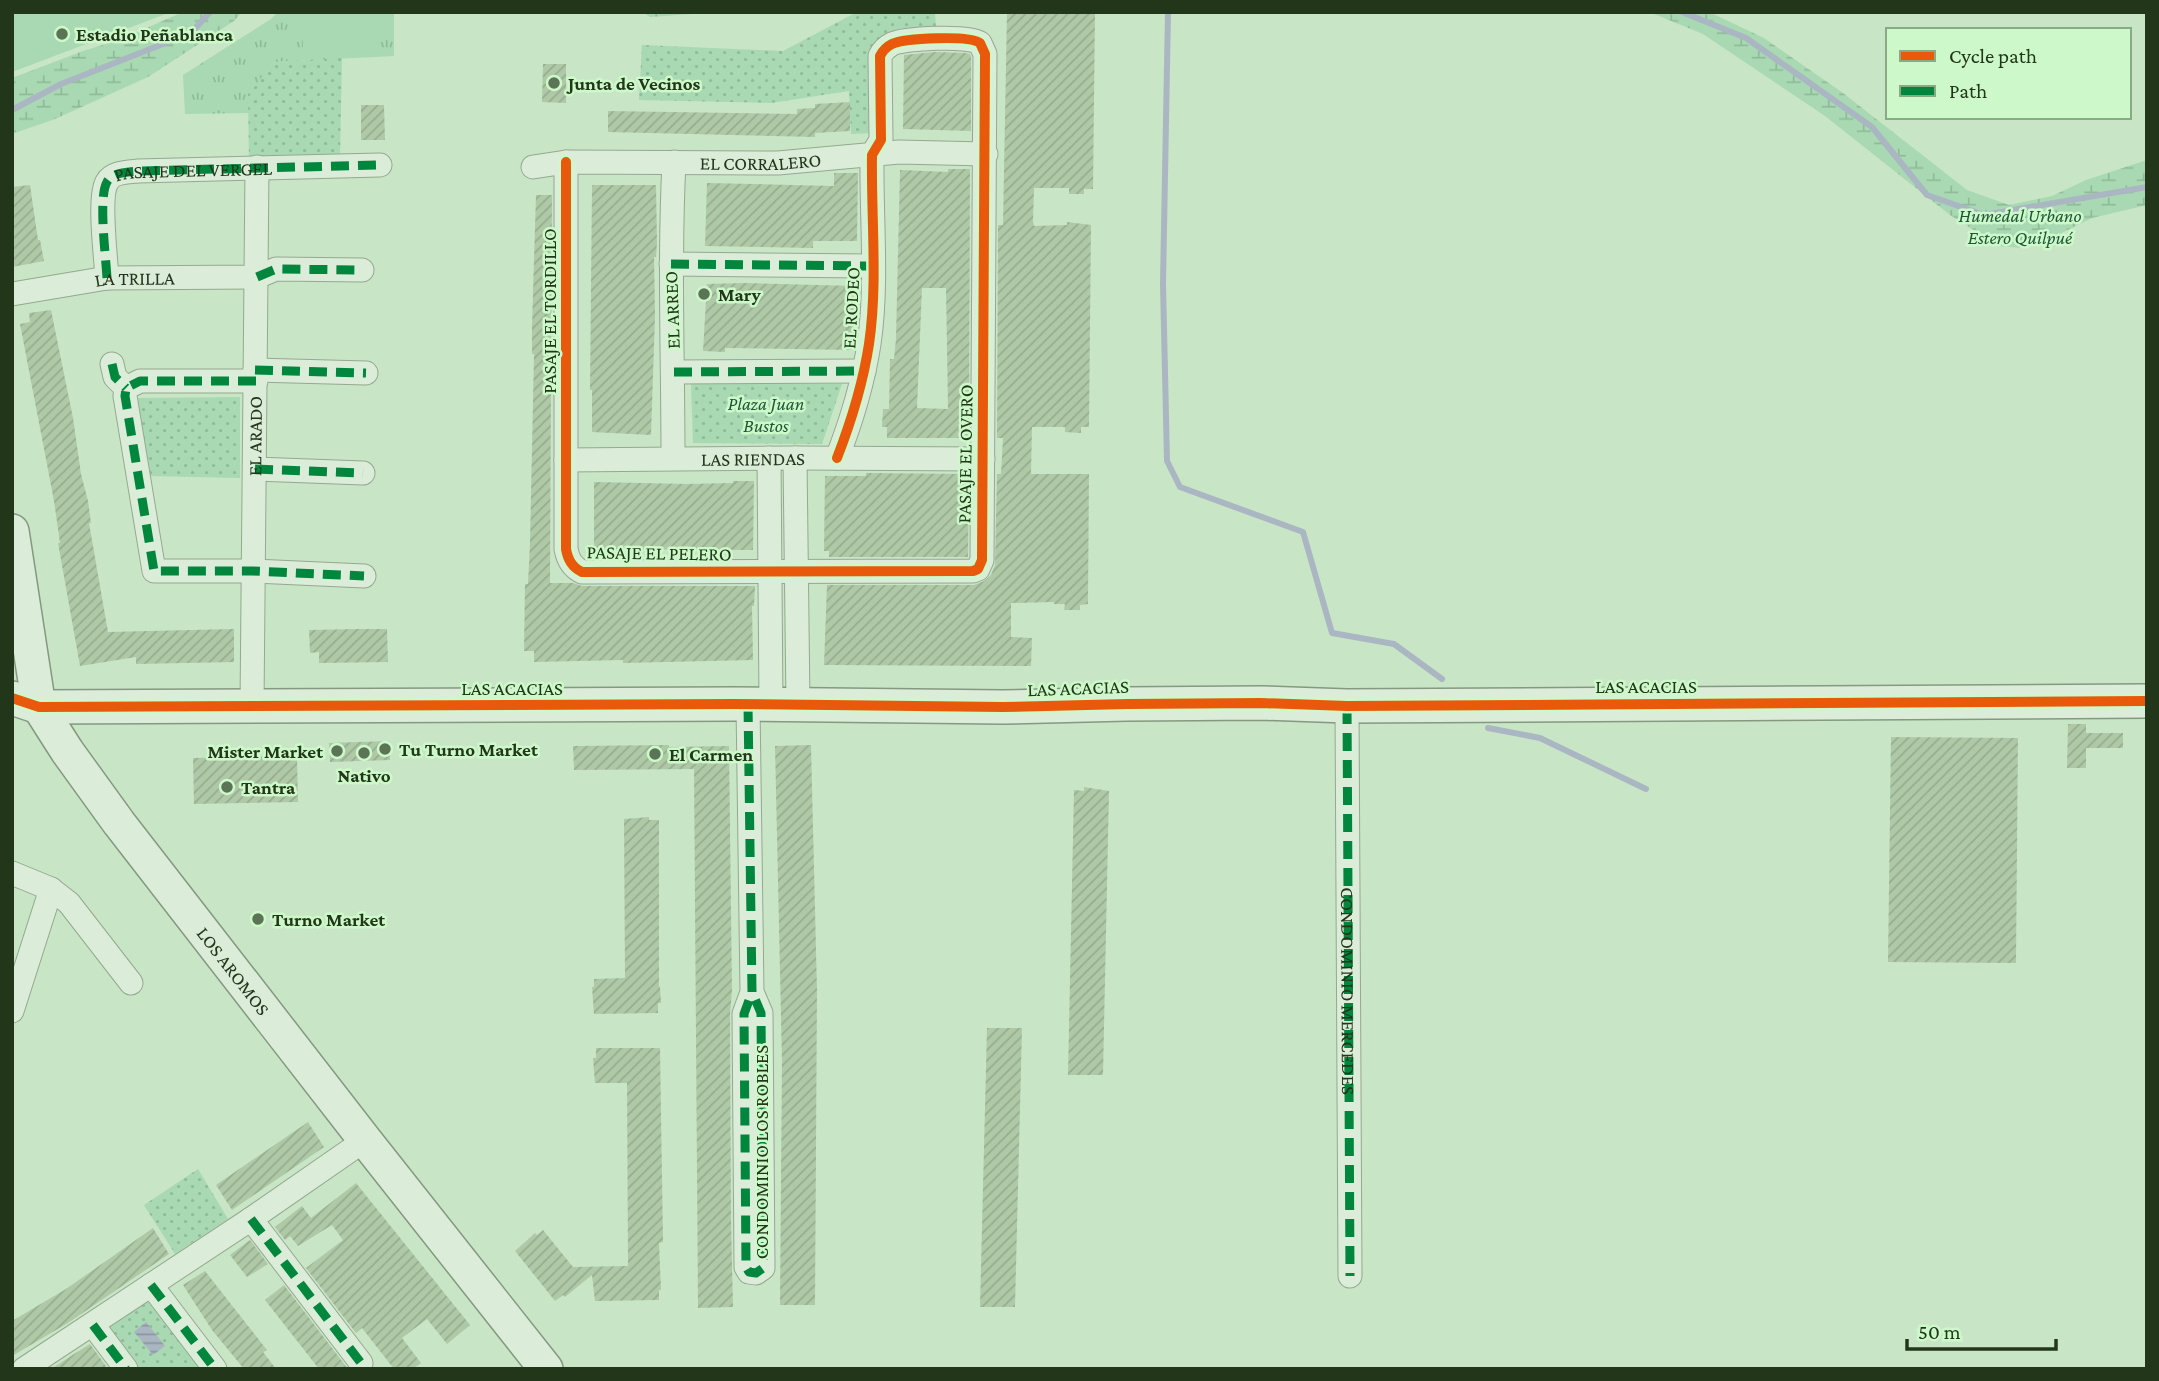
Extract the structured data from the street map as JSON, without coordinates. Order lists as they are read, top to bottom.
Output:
{
  "streets": {
    "street": [
      "EL CORRALERO",
      "PASAJE DEL VERGEL",
      "LA TRILLA",
      "EL RODEO",
      "EL ARREO",
      "PASAJE EL TORDILLO",
      "EL ARADO",
      "PASAJE EL OVERO",
      "LAS RIENDAS",
      "PASAJE EL PELERO",
      "LAS ACACIAS",
      "LOS AROMOS",
      "CONDOMINIO MERCEDES",
      "CONDOMINIO LOS ROBLES"
    ]
  },
  "crossings": [
    ["EL CORRALERO", "EL RODEO"],
    ["EL CORRALERO", "EL ARREO"],
    ["EL CORRALERO", "PASAJE EL TORDILLO"],
    ["EL CORRALERO", "PASAJE EL OVERO"],
    ["PASAJE DEL VERGEL", "LA TRILLA"],
    ["PASAJE DEL VERGEL", "EL ARADO"],
    ["LA TRILLA", "EL ARADO"],
    ["EL RODEO", "PASAJE EL OVERO"],
    ["EL RODEO", "LAS RIENDAS"],
    ["EL ARREO", "LAS RIENDAS"],
    ["PASAJE EL TORDILLO", "LAS RIENDAS"],
    ["PASAJE EL TORDILLO", "PASAJE EL PELERO"],
    ["EL ARADO", "LAS ACACIAS"],
    ["PASAJE EL OVERO", "LAS RIENDAS"],
    ["LAS RIENDAS", "PASAJE EL PELERO"],
    ["LAS ACACIAS", "LOS AROMOS"],
    ["LAS ACACIAS", "CONDOMINIO MERCEDES"],
    ["LAS ACACIAS", "CONDOMINIO LOS ROBLES"]
  ],
  "parks": ["Humedal Urbano Estero Quilpué", "Plaza Juan Bustos"],
  "places": [
    "Estadio Peñablanca",
    "Junta de Vecinos",
    "Mary",
    "Tu Turno Market",
    "Mister Market",
    "Nativo",
    "El Carmen",
    "Tantra",
    "Turno Market"
  ],
  "legend": ["Cycle path", "Path"],
  "scale_bar": "50 m"
}
